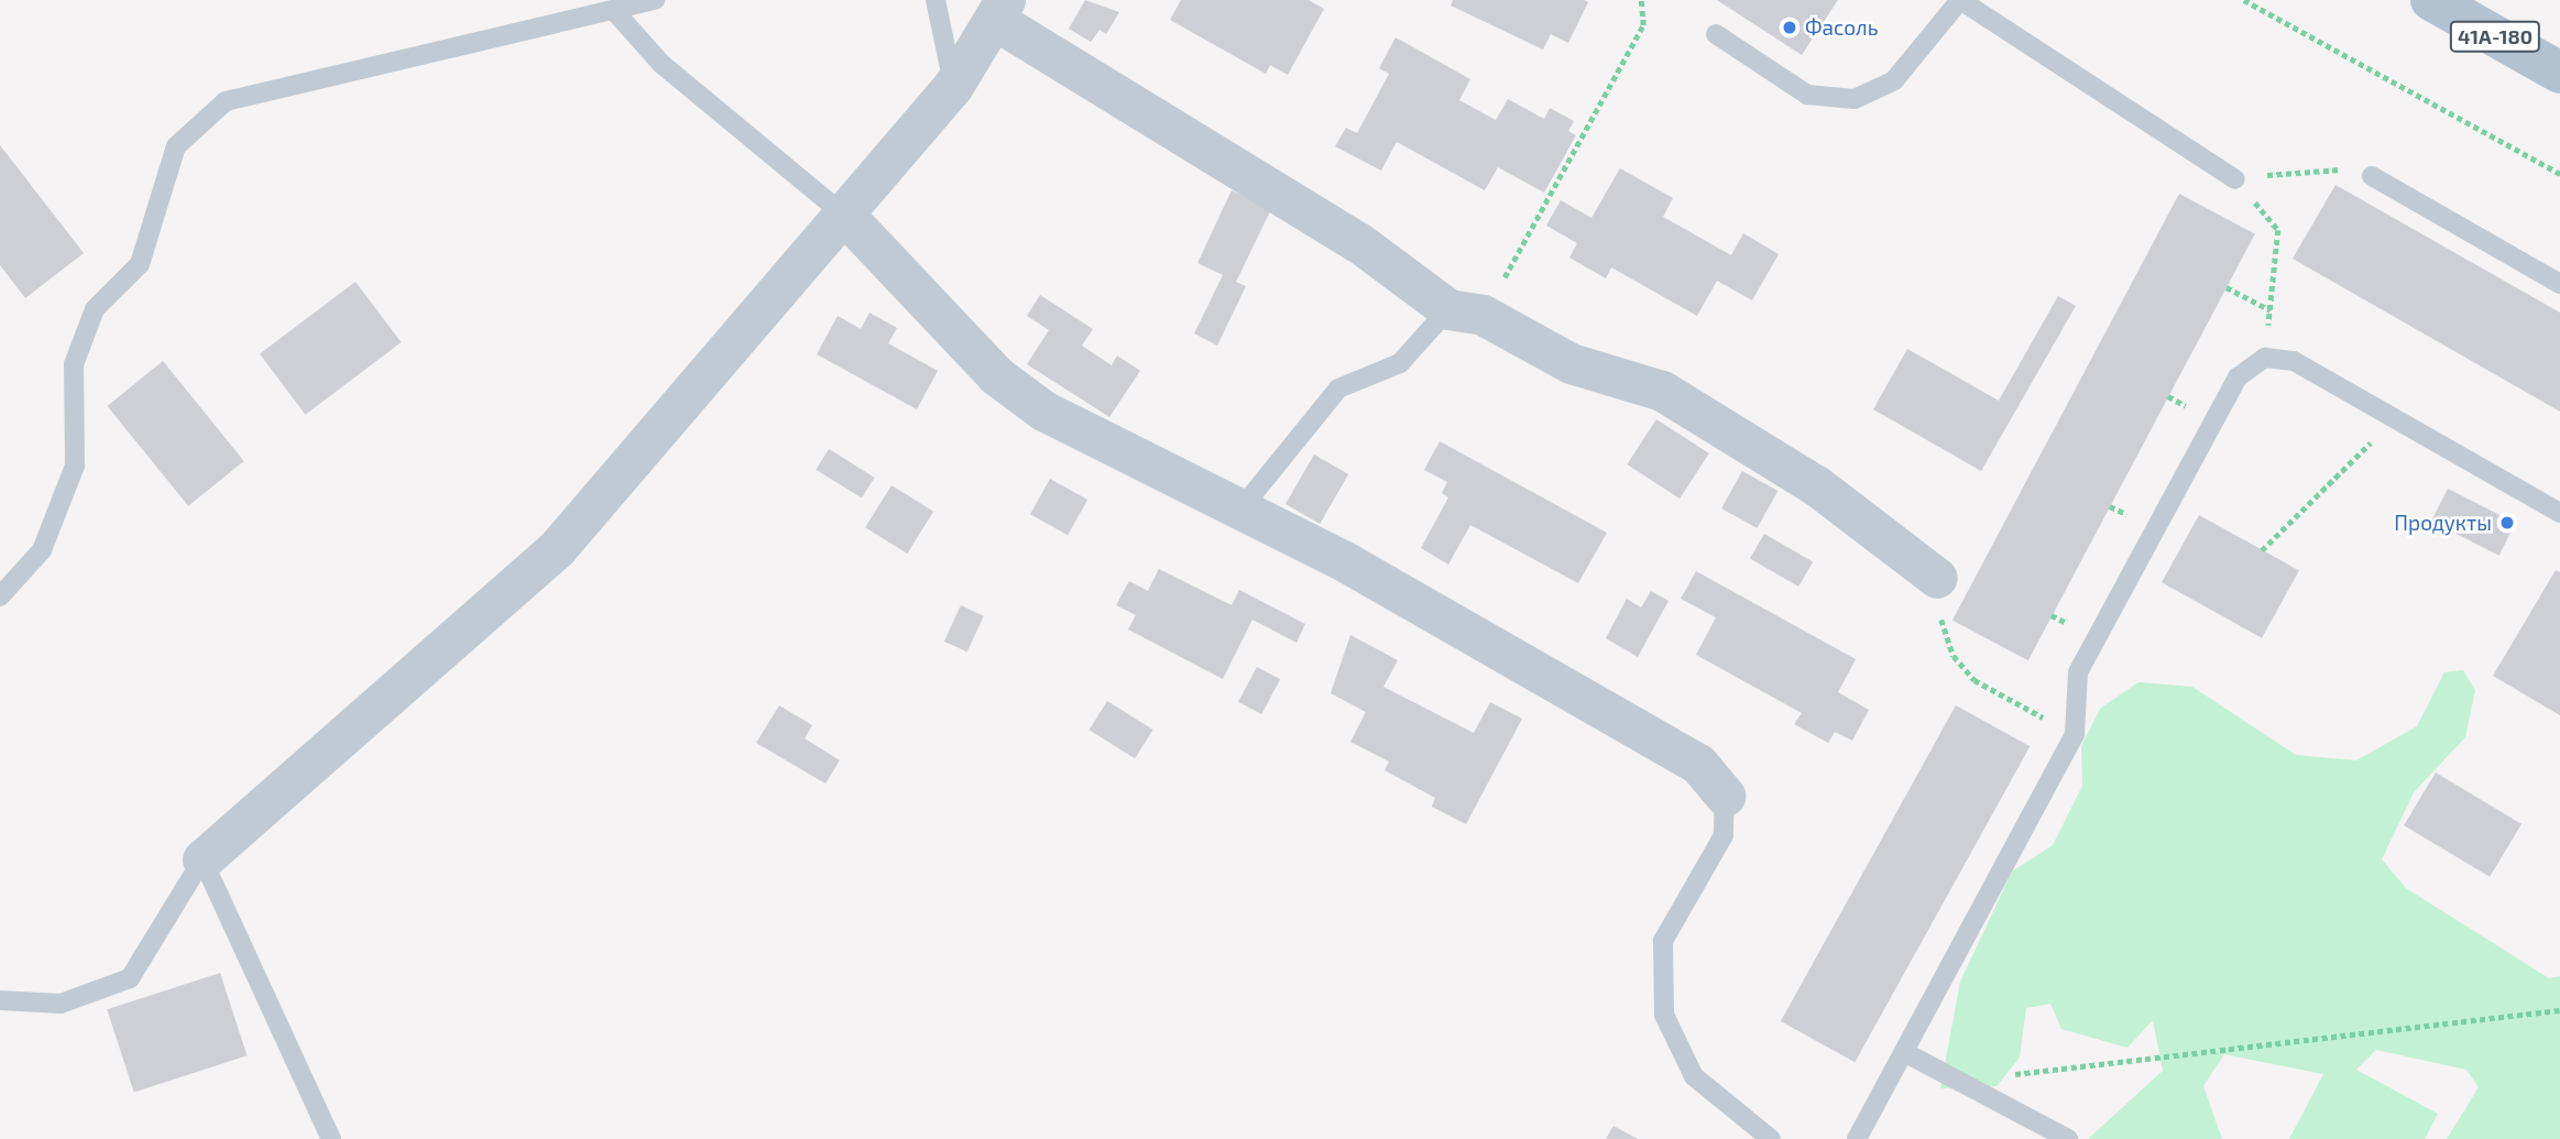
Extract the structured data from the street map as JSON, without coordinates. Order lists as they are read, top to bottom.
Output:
{
  "streets": {
    "main road": ["41А-180"]
  },
  "places": ["Фасоль", "Продукты"]
}
